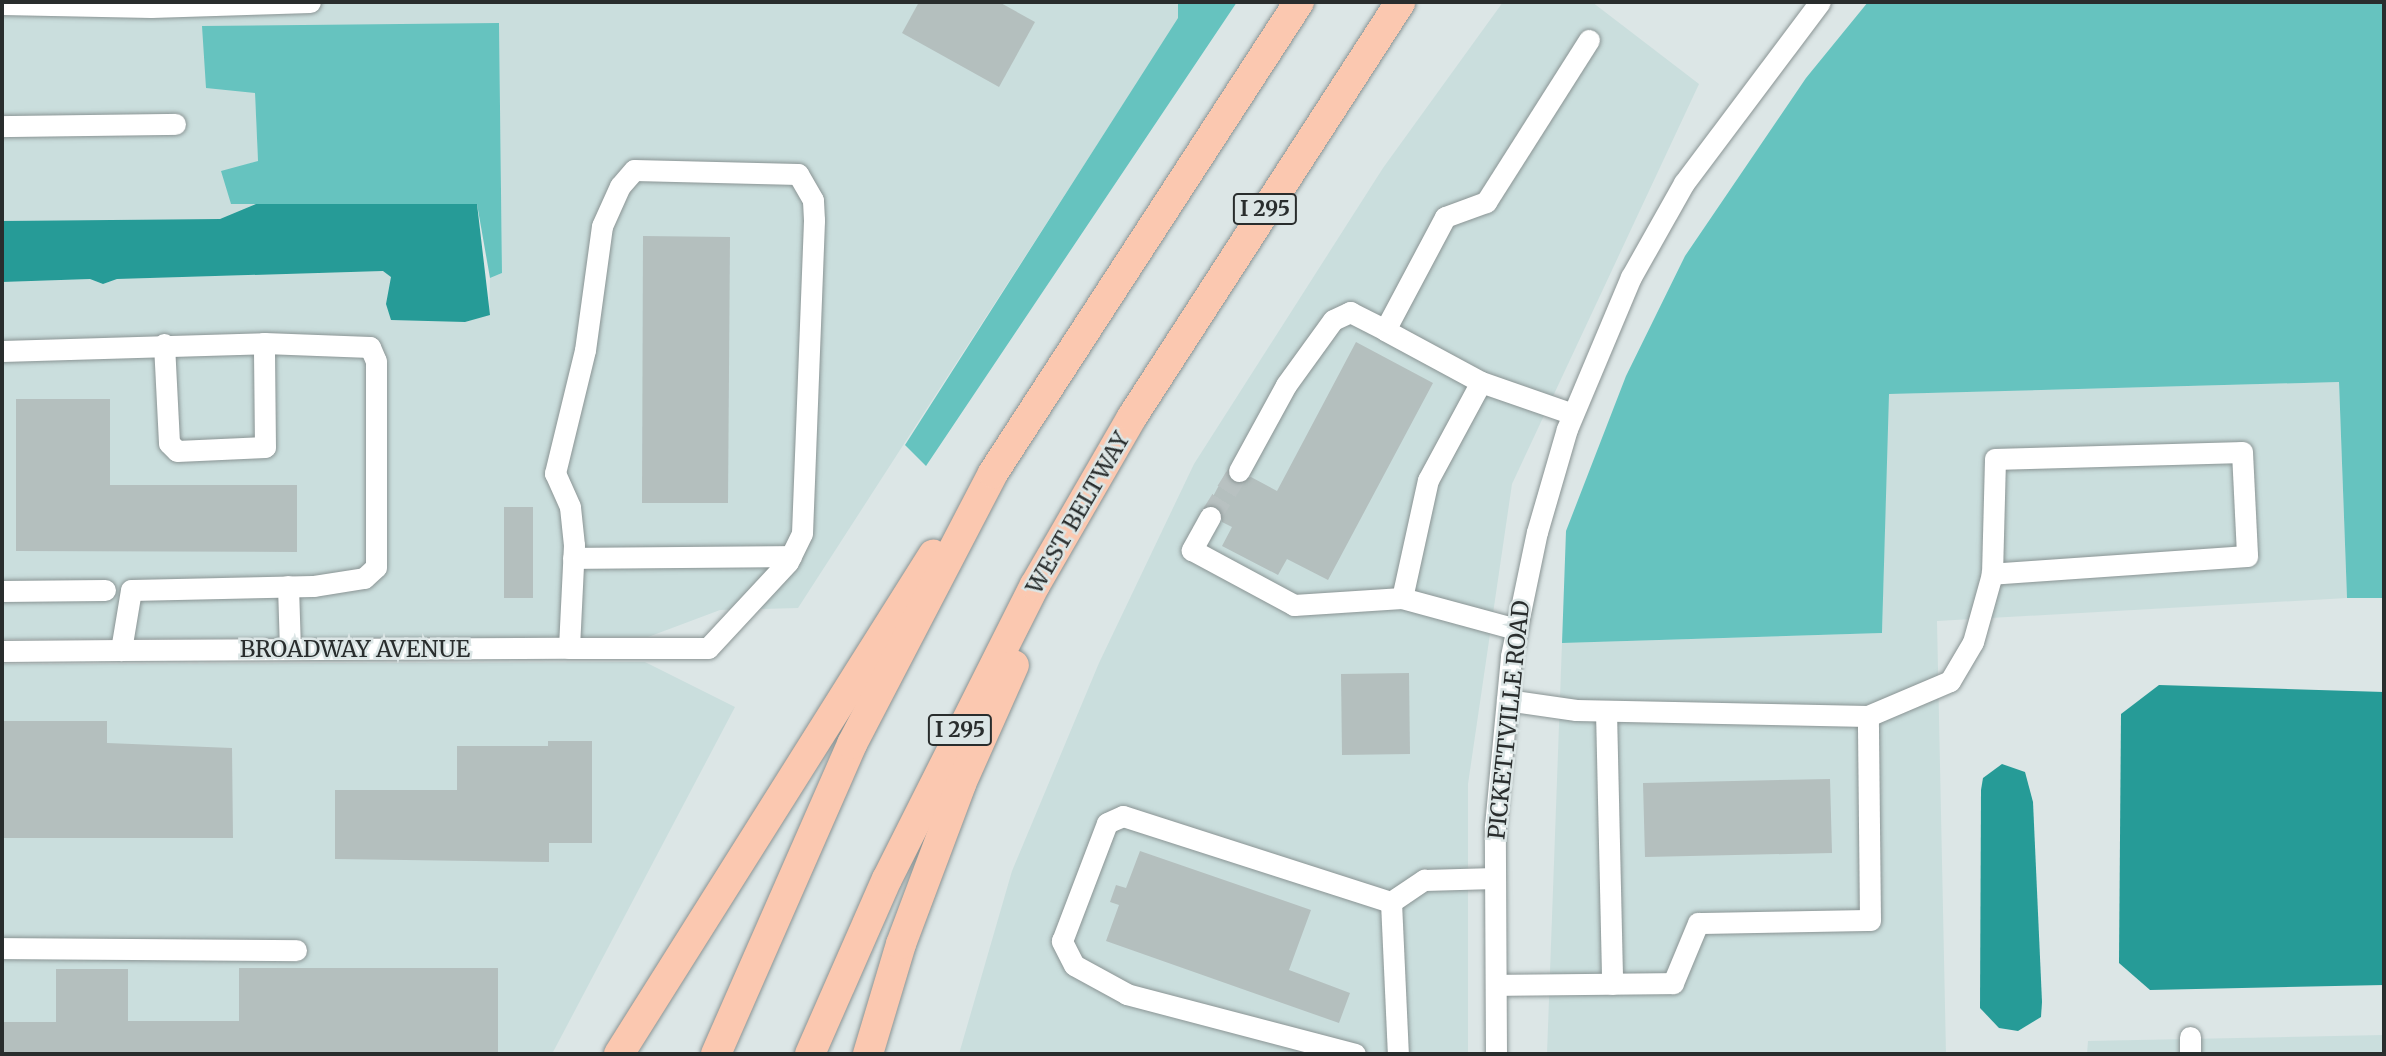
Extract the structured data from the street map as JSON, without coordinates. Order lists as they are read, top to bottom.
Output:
{
  "streets": {
    "highway": ["I 295", "WEST BELTWAY"],
    "street": ["BROADWAY AVENUE", "PICKETTVILLE ROAD"]
  }
}
